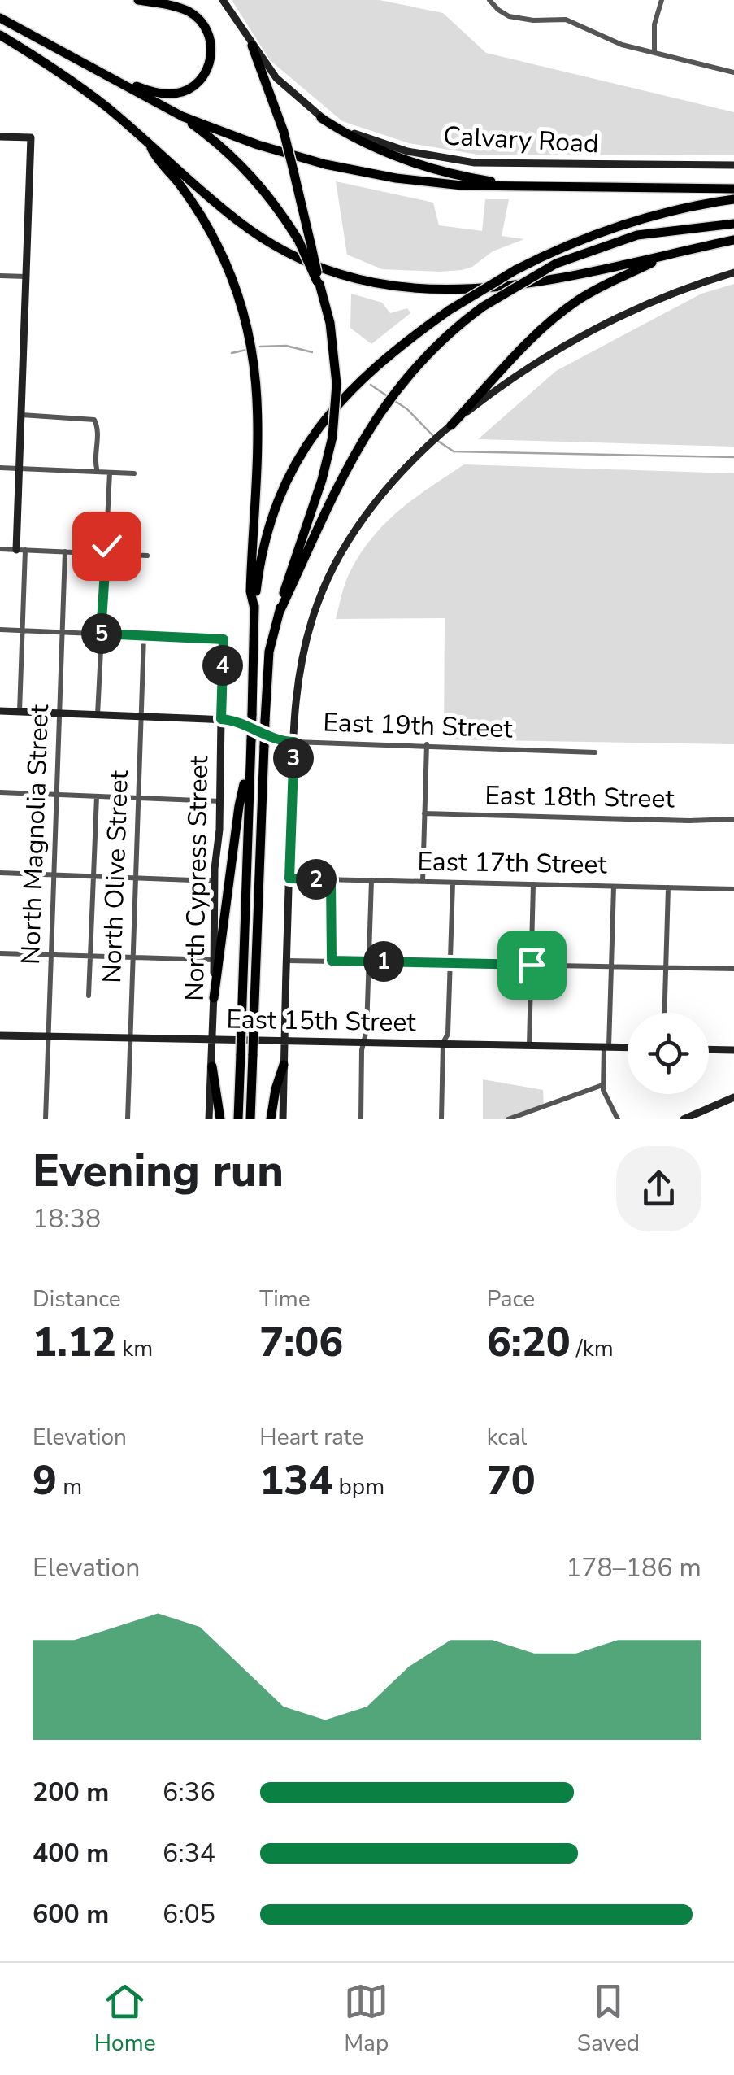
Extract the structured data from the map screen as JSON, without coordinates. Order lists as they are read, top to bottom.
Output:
{
  "streets": {
    "main road": [
      "Calvary Road",
      "East 19th Street",
      "North Cypress Street",
      "East 15th Street"
    ],
    "street": [
      "East 18th Street",
      "North Magnolia Street",
      "East 17th Street",
      "North Olive Street"
    ]
  },
  "crossings": [
    ["East 19th Street", "North Magnolia Street"],
    ["East 19th Street", "North Olive Street"],
    ["East 19th Street", "North Cypress Street"],
    ["North Magnolia Street", "East 15th Street"],
    ["North Olive Street", "North Cypress Street"],
    ["North Olive Street", "East 15th Street"],
    ["North Cypress Street", "East 15th Street"]
  ],
  "page": {
    "pins": [
      "5",
      "4",
      "3",
      "2",
      "1"
    ],
    "heading": ["Evening run", "18:38"],
    "stats": [
      ["Distance", "1.12 km"],
      ["Time", "7:06"],
      ["Pace", "6:20 /km"],
      ["Elevation", "9 m"],
      ["Heart rate", "134 bpm"],
      ["kcal", "70"]
    ],
    "chart": ["Elevation", "178–186 m"],
    "list": [
      {
        "name": "200 m",
        "note": "6:36"
      },
      {
        "name": "400 m",
        "note": "6:34"
      },
      {
        "name": "600 m",
        "note": "6:05"
      }
    ],
    "tabs": ["Home", "Map", "Saved"]
  }
}
